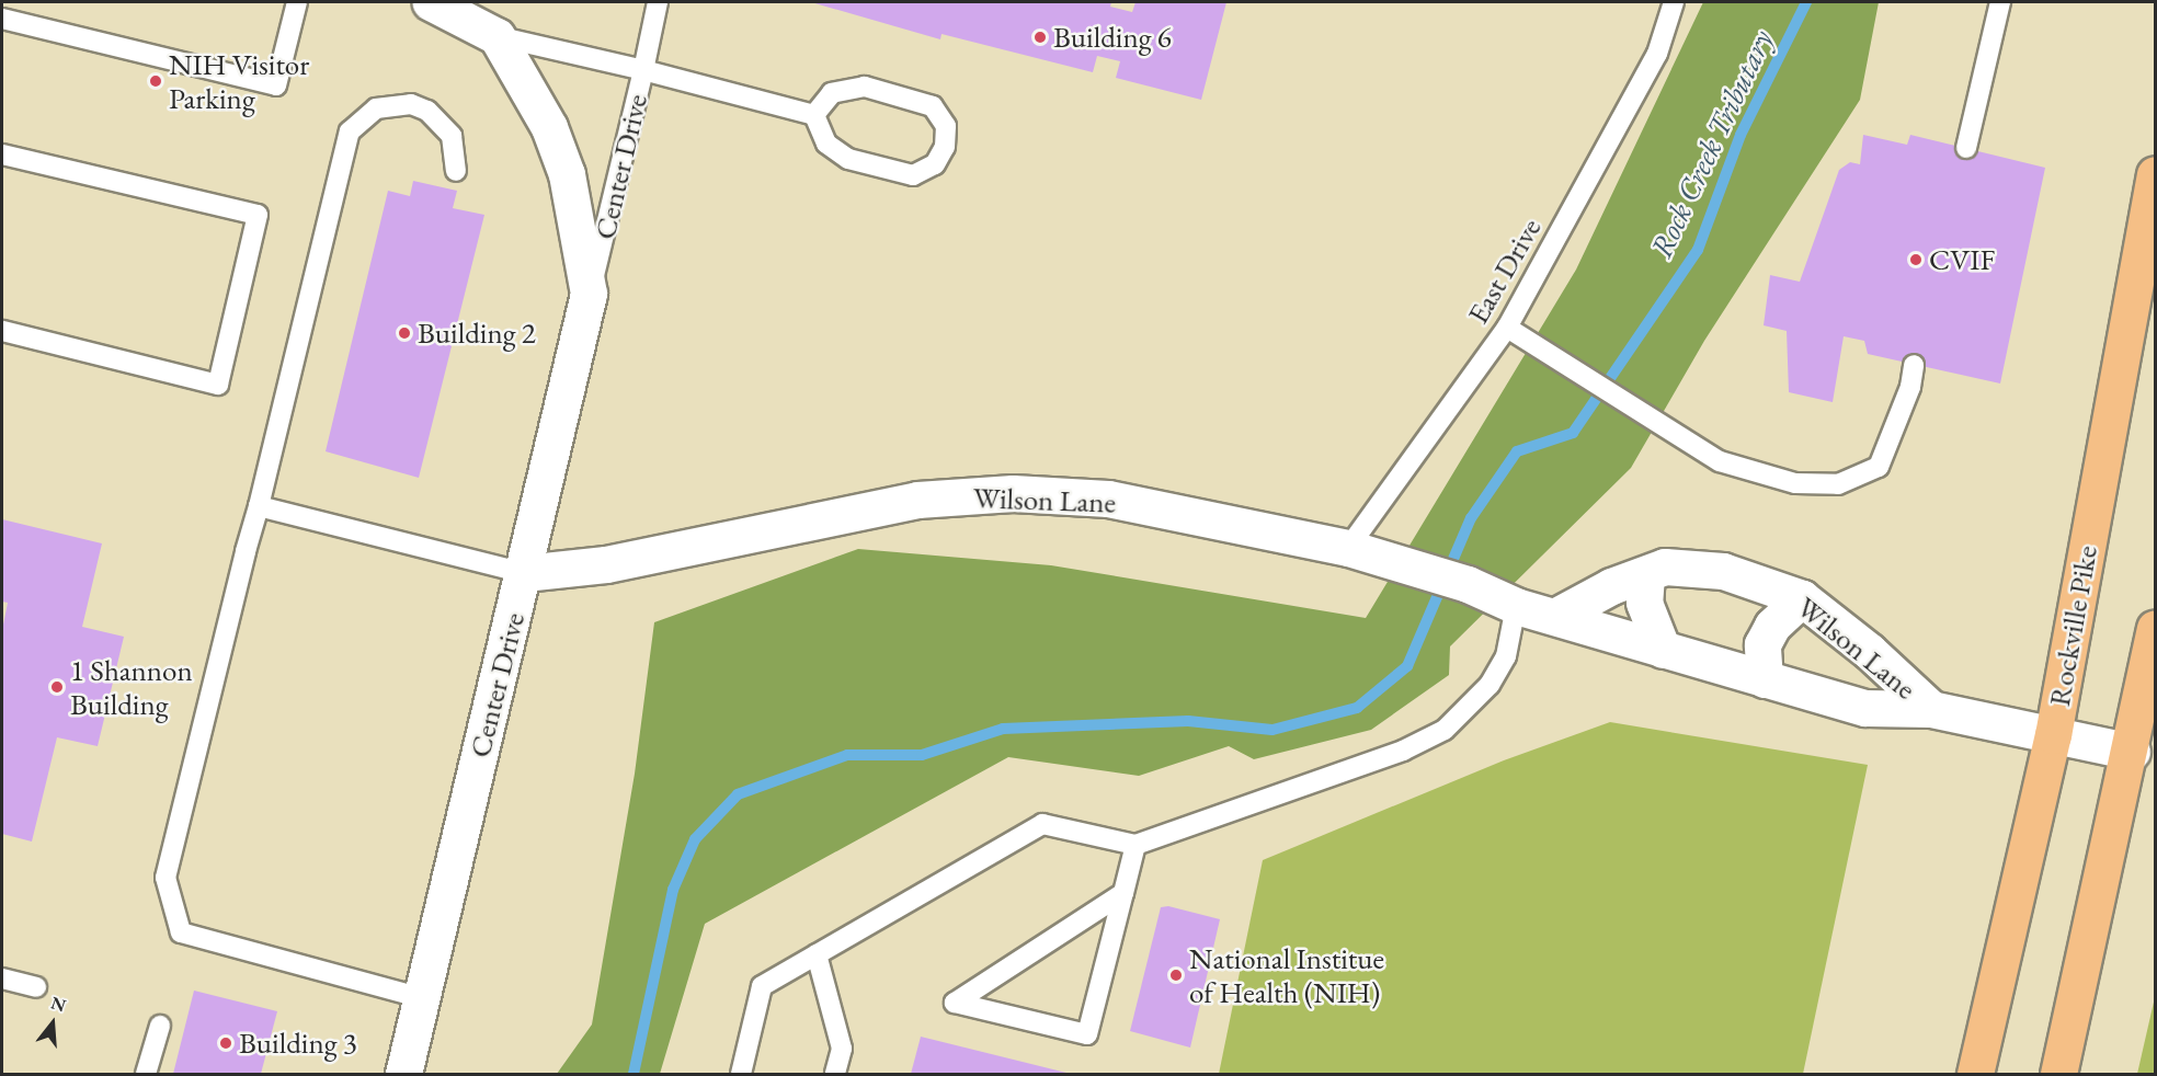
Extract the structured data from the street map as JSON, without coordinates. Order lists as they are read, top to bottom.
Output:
{
  "streets": {
    "main road": ["Rockville Pike"],
    "street": ["Center Drive", "Wilson Lane"],
    "lane": ["East Drive"]
  },
  "crossings": [
    ["Center Drive", "Wilson Lane"],
    ["East Drive", "Wilson Lane"],
    ["Wilson Lane", "Rockville Pike"]
  ],
  "water": ["Rock Creek Tributary"],
  "places": [
    "Building 6",
    "NIH Visitor Parking",
    "CVIF",
    "Building 2",
    "1 Shannon Building",
    "National Institue of Health (NIH)",
    "Building 3"
  ],
  "north": "top"
}
